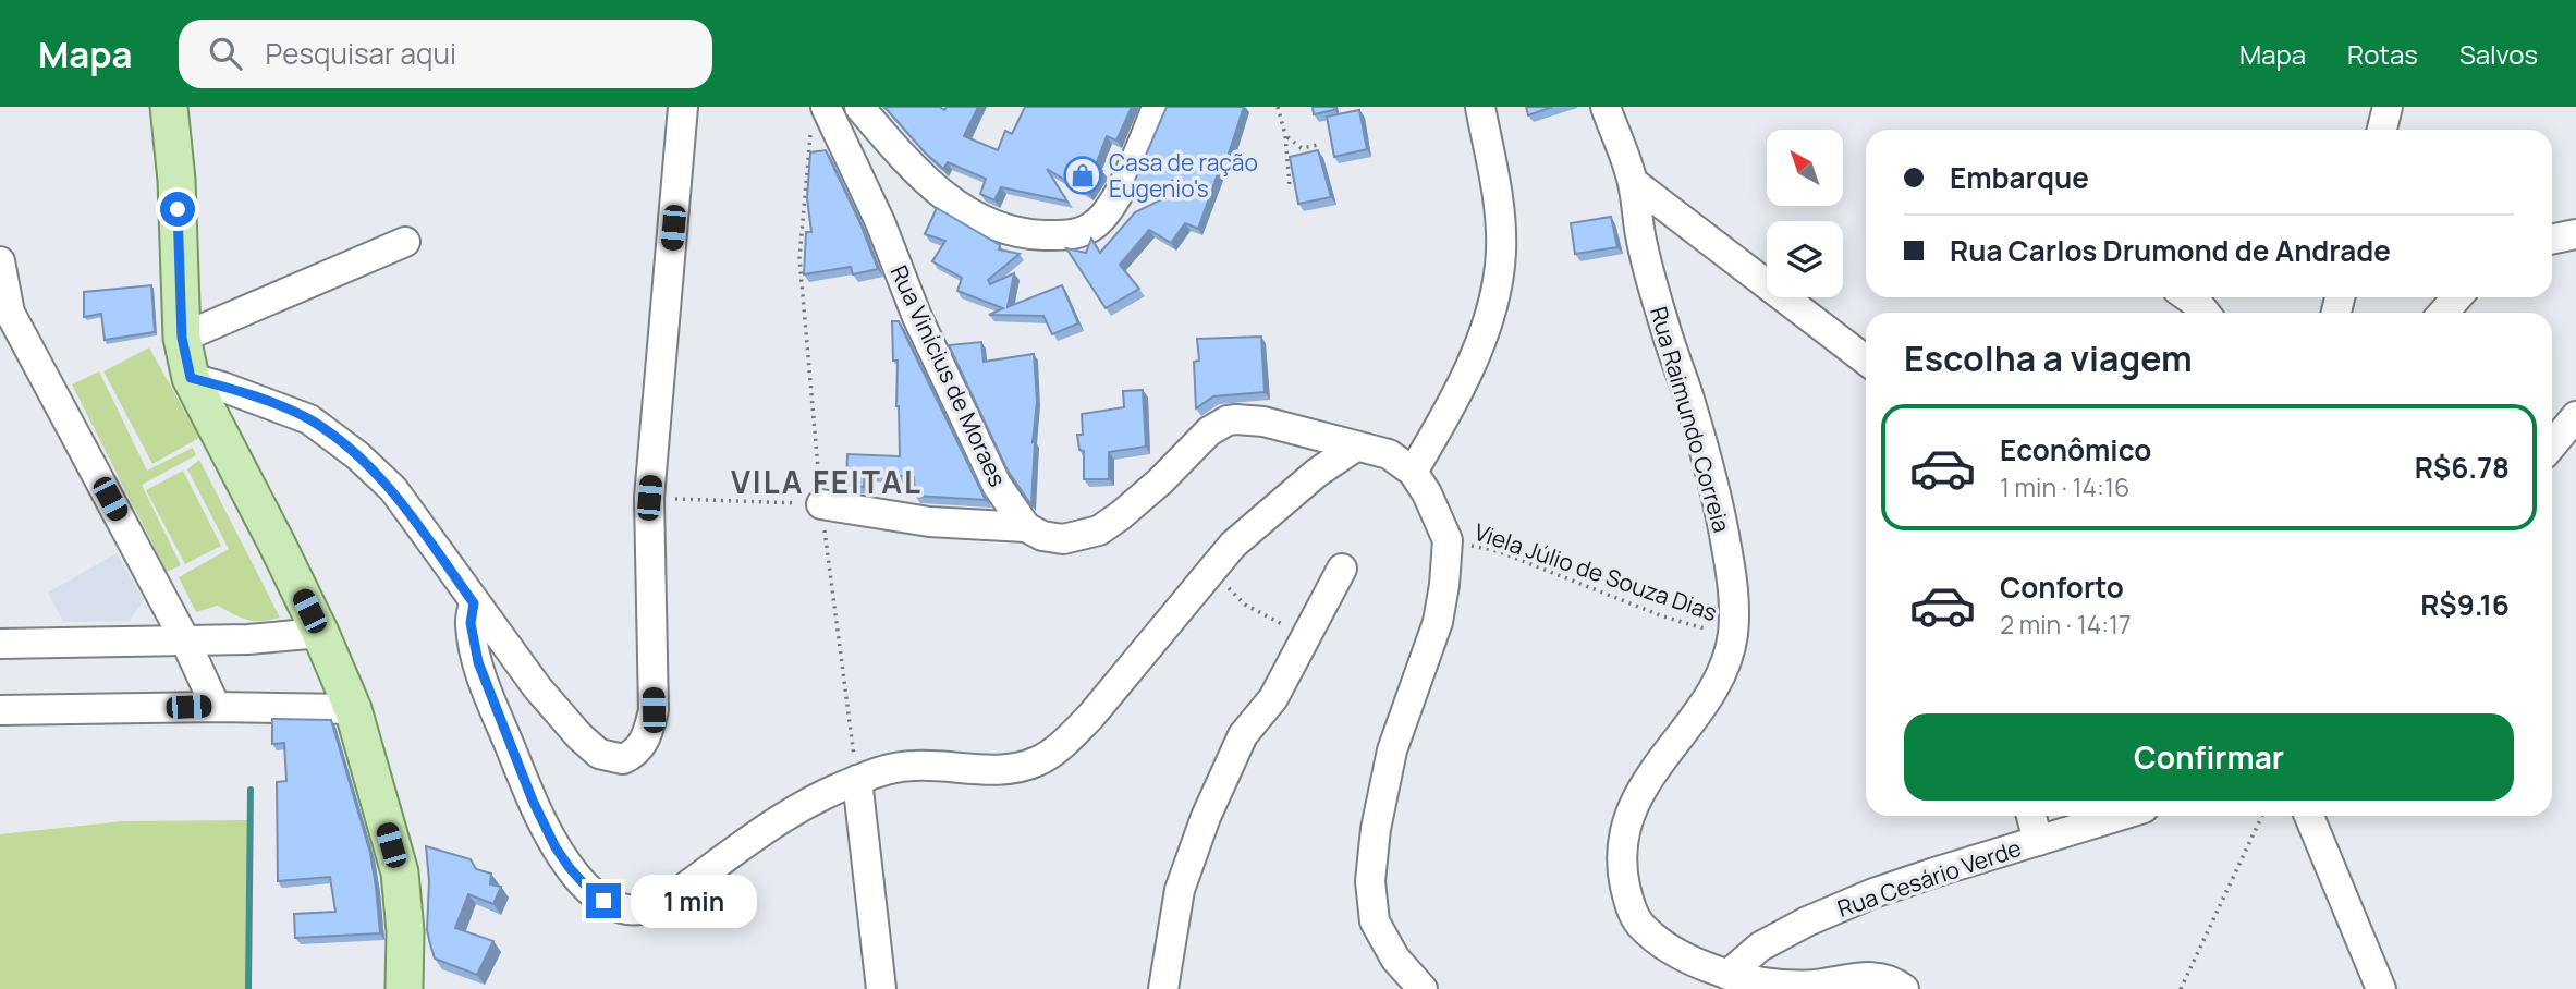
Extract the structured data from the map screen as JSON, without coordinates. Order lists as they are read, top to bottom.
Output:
{
  "streets": {
    "street": ["Rua Vinícius de Moraes", "Rua Raimundo Correia", "Rua Cesário Verde"],
    "path": ["Viela Júlio de Souza Dias"]
  },
  "crossings": [
    ["Rua Raimundo Correia", "Viela Júlio de Souza Dias"],
    ["Rua Raimundo Correia", "Rua Cesário Verde"]
  ],
  "districts": ["VILA FEITAL"],
  "places": {
    "shop": ["Casa de ração Eugenio's"]
  },
  "north": "top left",
  "page": {
    "header": "Mapa",
    "search": "Pesquisar aqui",
    "nav": ["Mapa", "Rotas", "Salvos"],
    "banner": ["Embarque", "Rua Carlos Drumond de Andrade"],
    "heading": "Escolha a viagem",
    "list": [
      {
        "name": "Econômico",
        "note": "1 min · 14:16",
        "value": "R$6.78"
      },
      {
        "name": "Conforto",
        "note": "2 min · 14:17",
        "value": "R$9.16"
      }
    ],
    "buttons": "Confirmar",
    "bubble": "1 min"
  }
}
